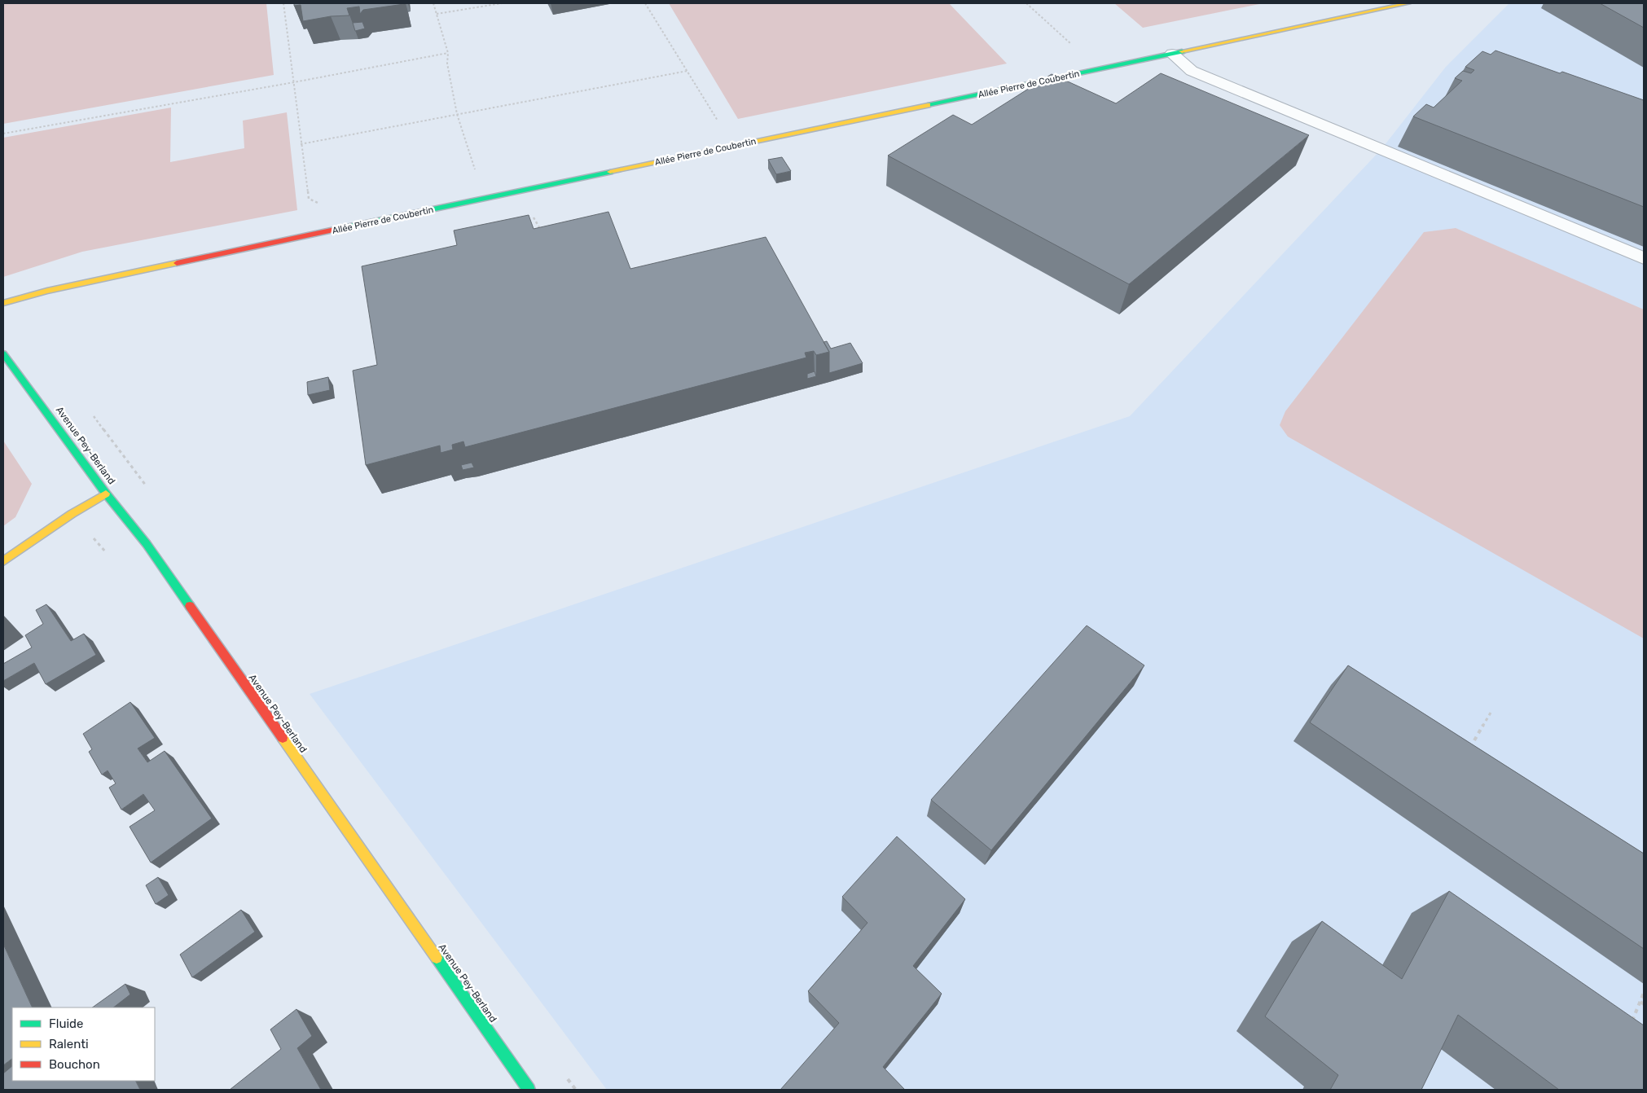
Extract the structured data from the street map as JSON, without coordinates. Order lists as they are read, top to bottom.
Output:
{
  "streets": {
    "street": ["Allée Pierre de Coubertin", "Avenue Pey-Berland"]
  },
  "legend": ["Fluide", "Ralenti", "Bouchon"]
}
